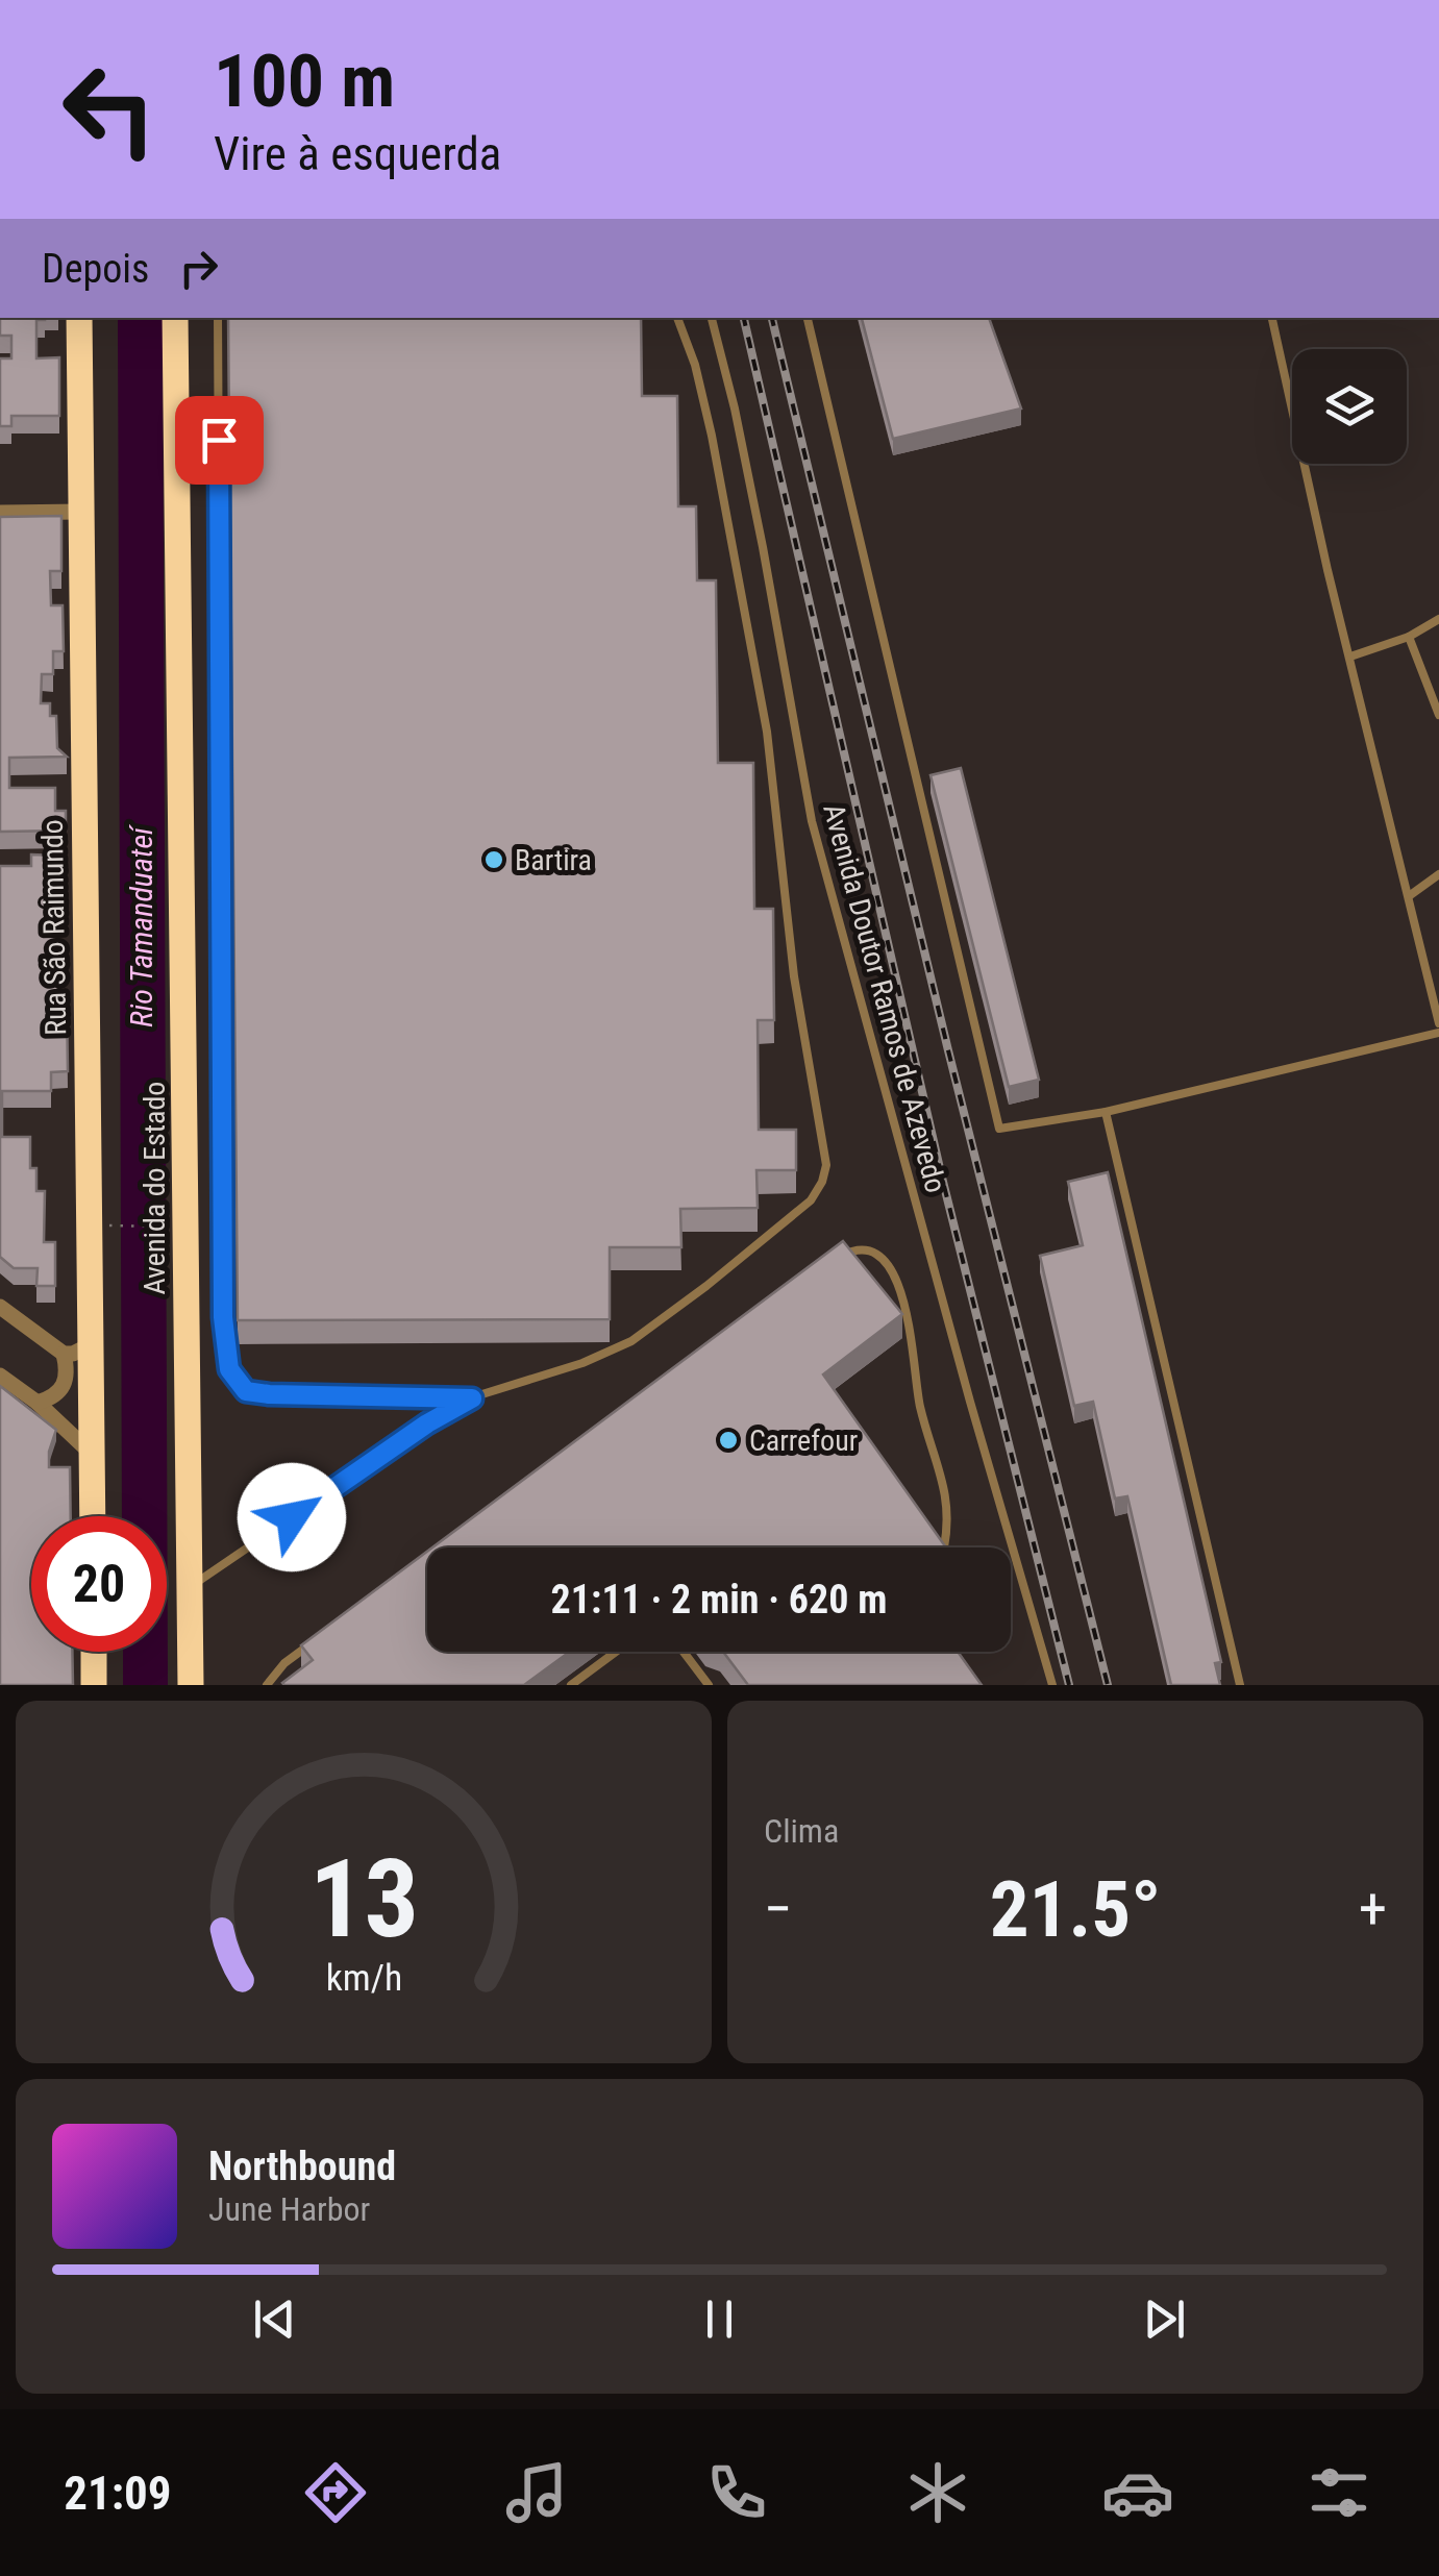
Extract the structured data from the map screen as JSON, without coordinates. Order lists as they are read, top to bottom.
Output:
{
  "streets": {
    "highway": ["Rua São Raimundo", "Avenida do Estado"],
    "lane": ["Avenida Doutor Ramos de Azevedo"]
  },
  "water": ["Rio Tamanduateí"],
  "places": ["Bartira", "Carrefour"],
  "page": {
    "turn": ["100 m", "Vire à esquerda"],
    "then": "Depois",
    "limit": "20",
    "trip": "21:11 · 2 min · 620 m",
    "tile": "Clima",
    "heat": ["−", "21.5°", "+"],
    "song": ["Northbound", "June Harbor"],
    "tabs": "21:09",
    "gauge": ["13", "km/h"]
  }
}
